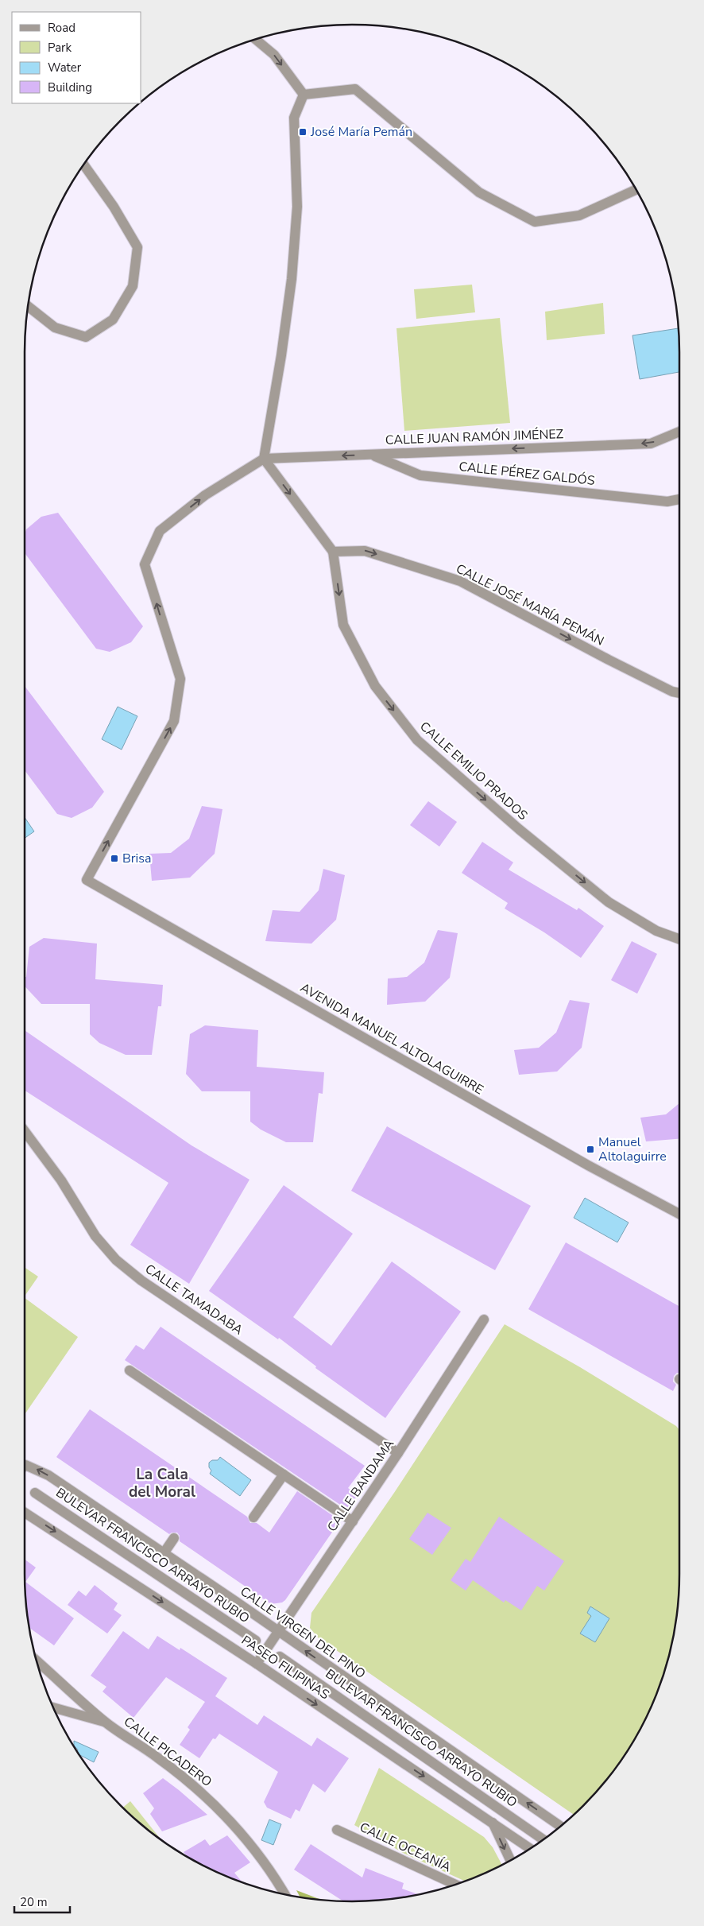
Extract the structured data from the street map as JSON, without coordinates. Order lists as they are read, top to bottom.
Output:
{
  "streets": {
    "street": [
      "CALLE JUAN RAMÓN JIMÉNEZ",
      "CALLE PÉREZ GALDÓS",
      "CALLE JOSÉ MARÍA PEMÁN",
      "CALLE EMILIO PRADOS",
      "AVENIDA MANUEL ALTOLAGUIRRE",
      "CALLE TAMADABA",
      "CALLE BANDAMA",
      "BULEVAR FRANCISCO ARRAYO RUBIO",
      "CALLE VIRGEN DEL PINO",
      "PASEO FILIPINAS",
      "CALLE PICADERO",
      "CALLE OCEANÍA"
    ]
  },
  "crossings": [
    ["CALLE JUAN RAMÓN JIMÉNEZ", "CALLE PÉREZ GALDÓS"],
    ["CALLE JUAN RAMÓN JIMÉNEZ", "AVENIDA MANUEL ALTOLAGUIRRE"],
    ["CALLE JOSÉ MARÍA PEMÁN", "CALLE EMILIO PRADOS"],
    ["CALLE TAMADABA", "CALLE BANDAMA"],
    ["CALLE BANDAMA", "CALLE VIRGEN DEL PINO"],
    ["CALLE BANDAMA", "PASEO FILIPINAS"]
  ],
  "one_way": [
    "CALLE JUAN RAMÓN JIMÉNEZ",
    "CALLE JOSÉ MARÍA PEMÁN",
    "CALLE EMILIO PRADOS",
    "CALLE VIRGEN DEL PINO",
    "PASEO FILIPINAS"
  ],
  "districts": ["La Cala del Moral"],
  "places": {
    "transit": ["José María Pemán", "Brisa", "Manuel Altolaguirre"]
  },
  "legend": [
    "Road",
    "Park",
    "Water",
    "Building"
  ],
  "scale_bar": "20 m"
}
